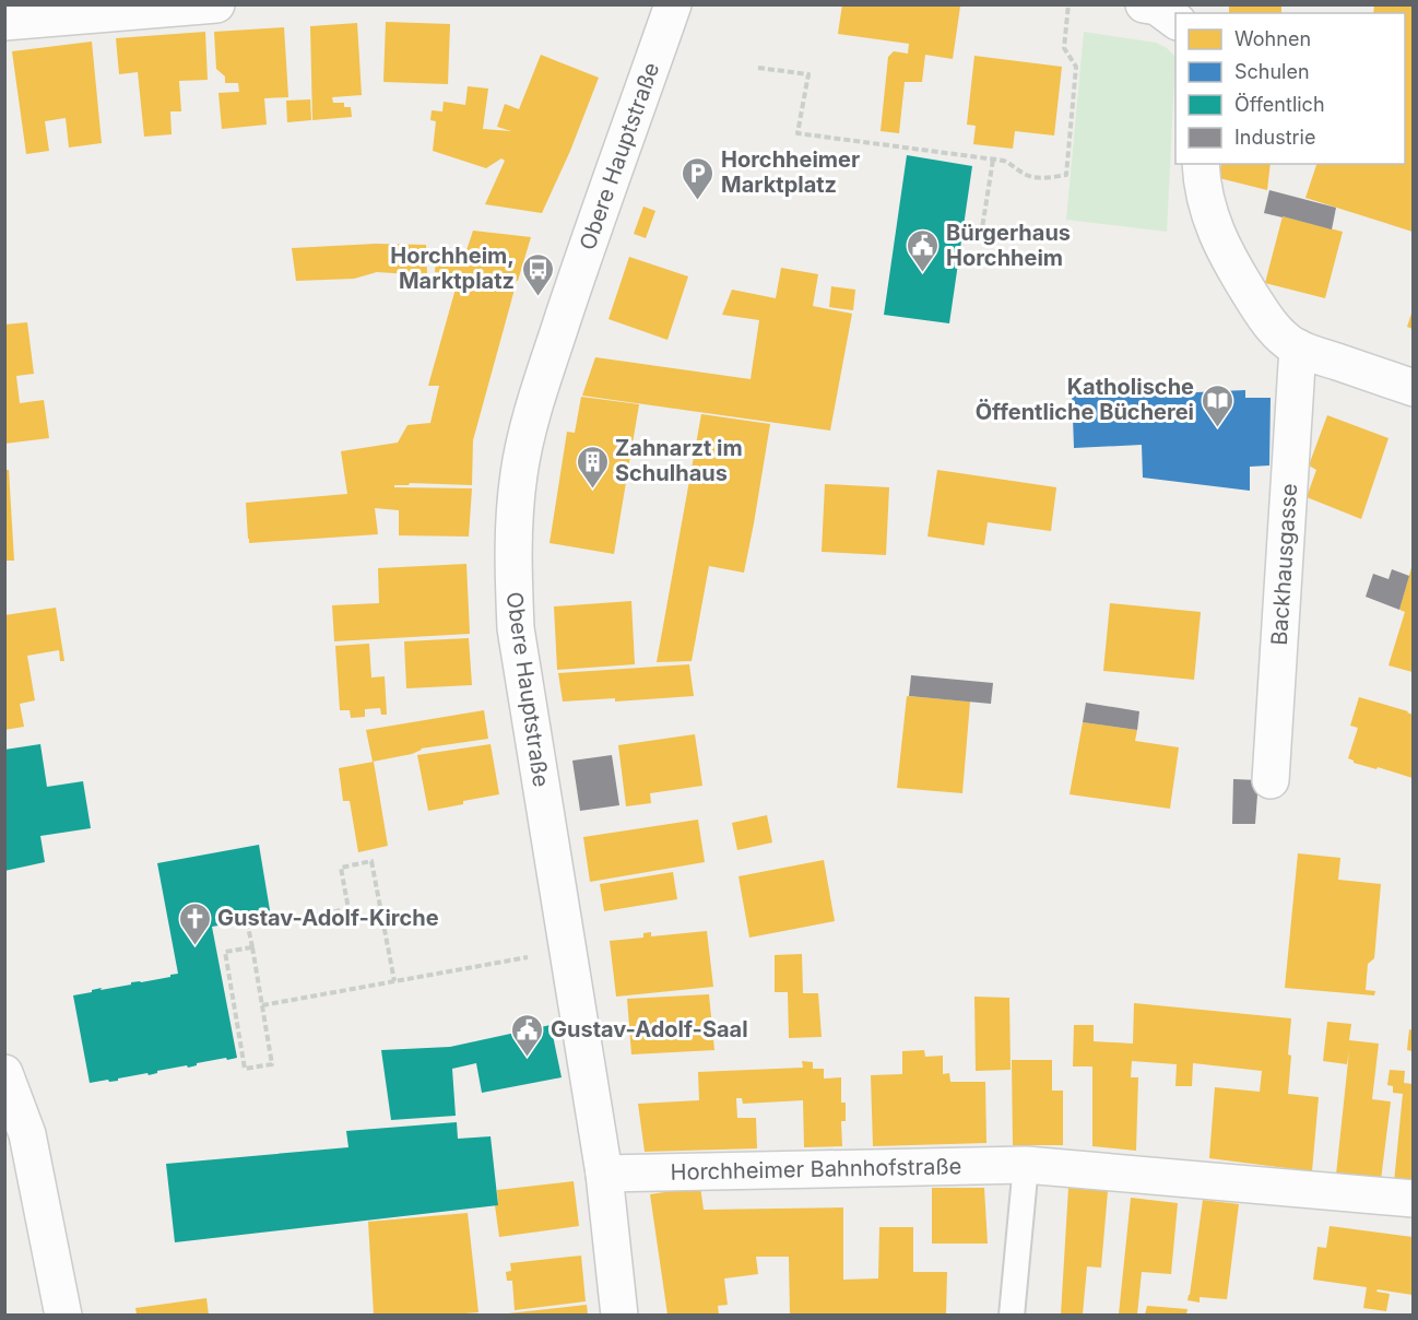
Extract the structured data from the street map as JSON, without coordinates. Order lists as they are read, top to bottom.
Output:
{
  "streets": {
    "street": ["Obere Hauptstraße", "Backhausgasse", "Horchheimer Bahnhofstraße"]
  },
  "crossings": [
    ["Obere Hauptstraße", "Horchheimer Bahnhofstraße"]
  ],
  "places": {
    "parking": ["Horchheimer Marktplatz"],
    "public building": ["Bürgerhaus Horchheim", "Gustav-Adolf-Saal"],
    "bus stop": ["Horchheim, Marktplatz"],
    "library": ["Katholische Öffentliche Bücherei"],
    "building": ["Zahnarzt im Schulhaus"],
    "church": ["Gustav-Adolf-Kirche"]
  },
  "legend": [
    "Wohnen",
    "Schulen",
    "Öffentlich",
    "Industrie"
  ]
}
